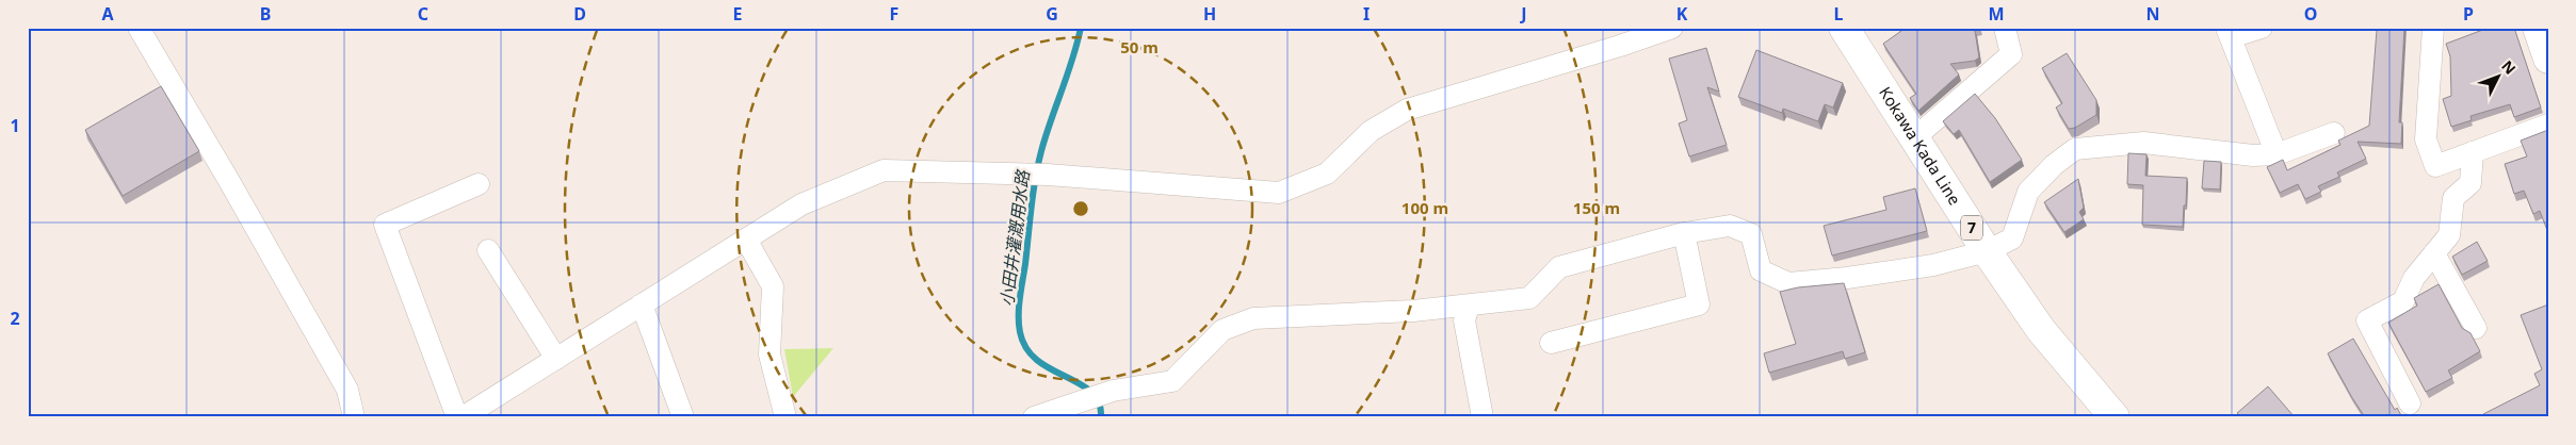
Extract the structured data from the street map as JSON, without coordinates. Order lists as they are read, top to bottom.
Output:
{
  "streets": {
    "main road": ["Kokawa Kada Line", "7"]
  },
  "water": ["小田井灌漑用水路"],
  "north": "top right",
  "grid": {
    "columns": [
      "A",
      "B",
      "C",
      "D",
      "E",
      "F",
      "G",
      "H",
      "I",
      "J",
      "K",
      "L",
      "M",
      "N",
      "O",
      "P"
    ],
    "rows": ["1", "2"]
  },
  "rings": ["50 m", "100 m", "150 m"]
}
